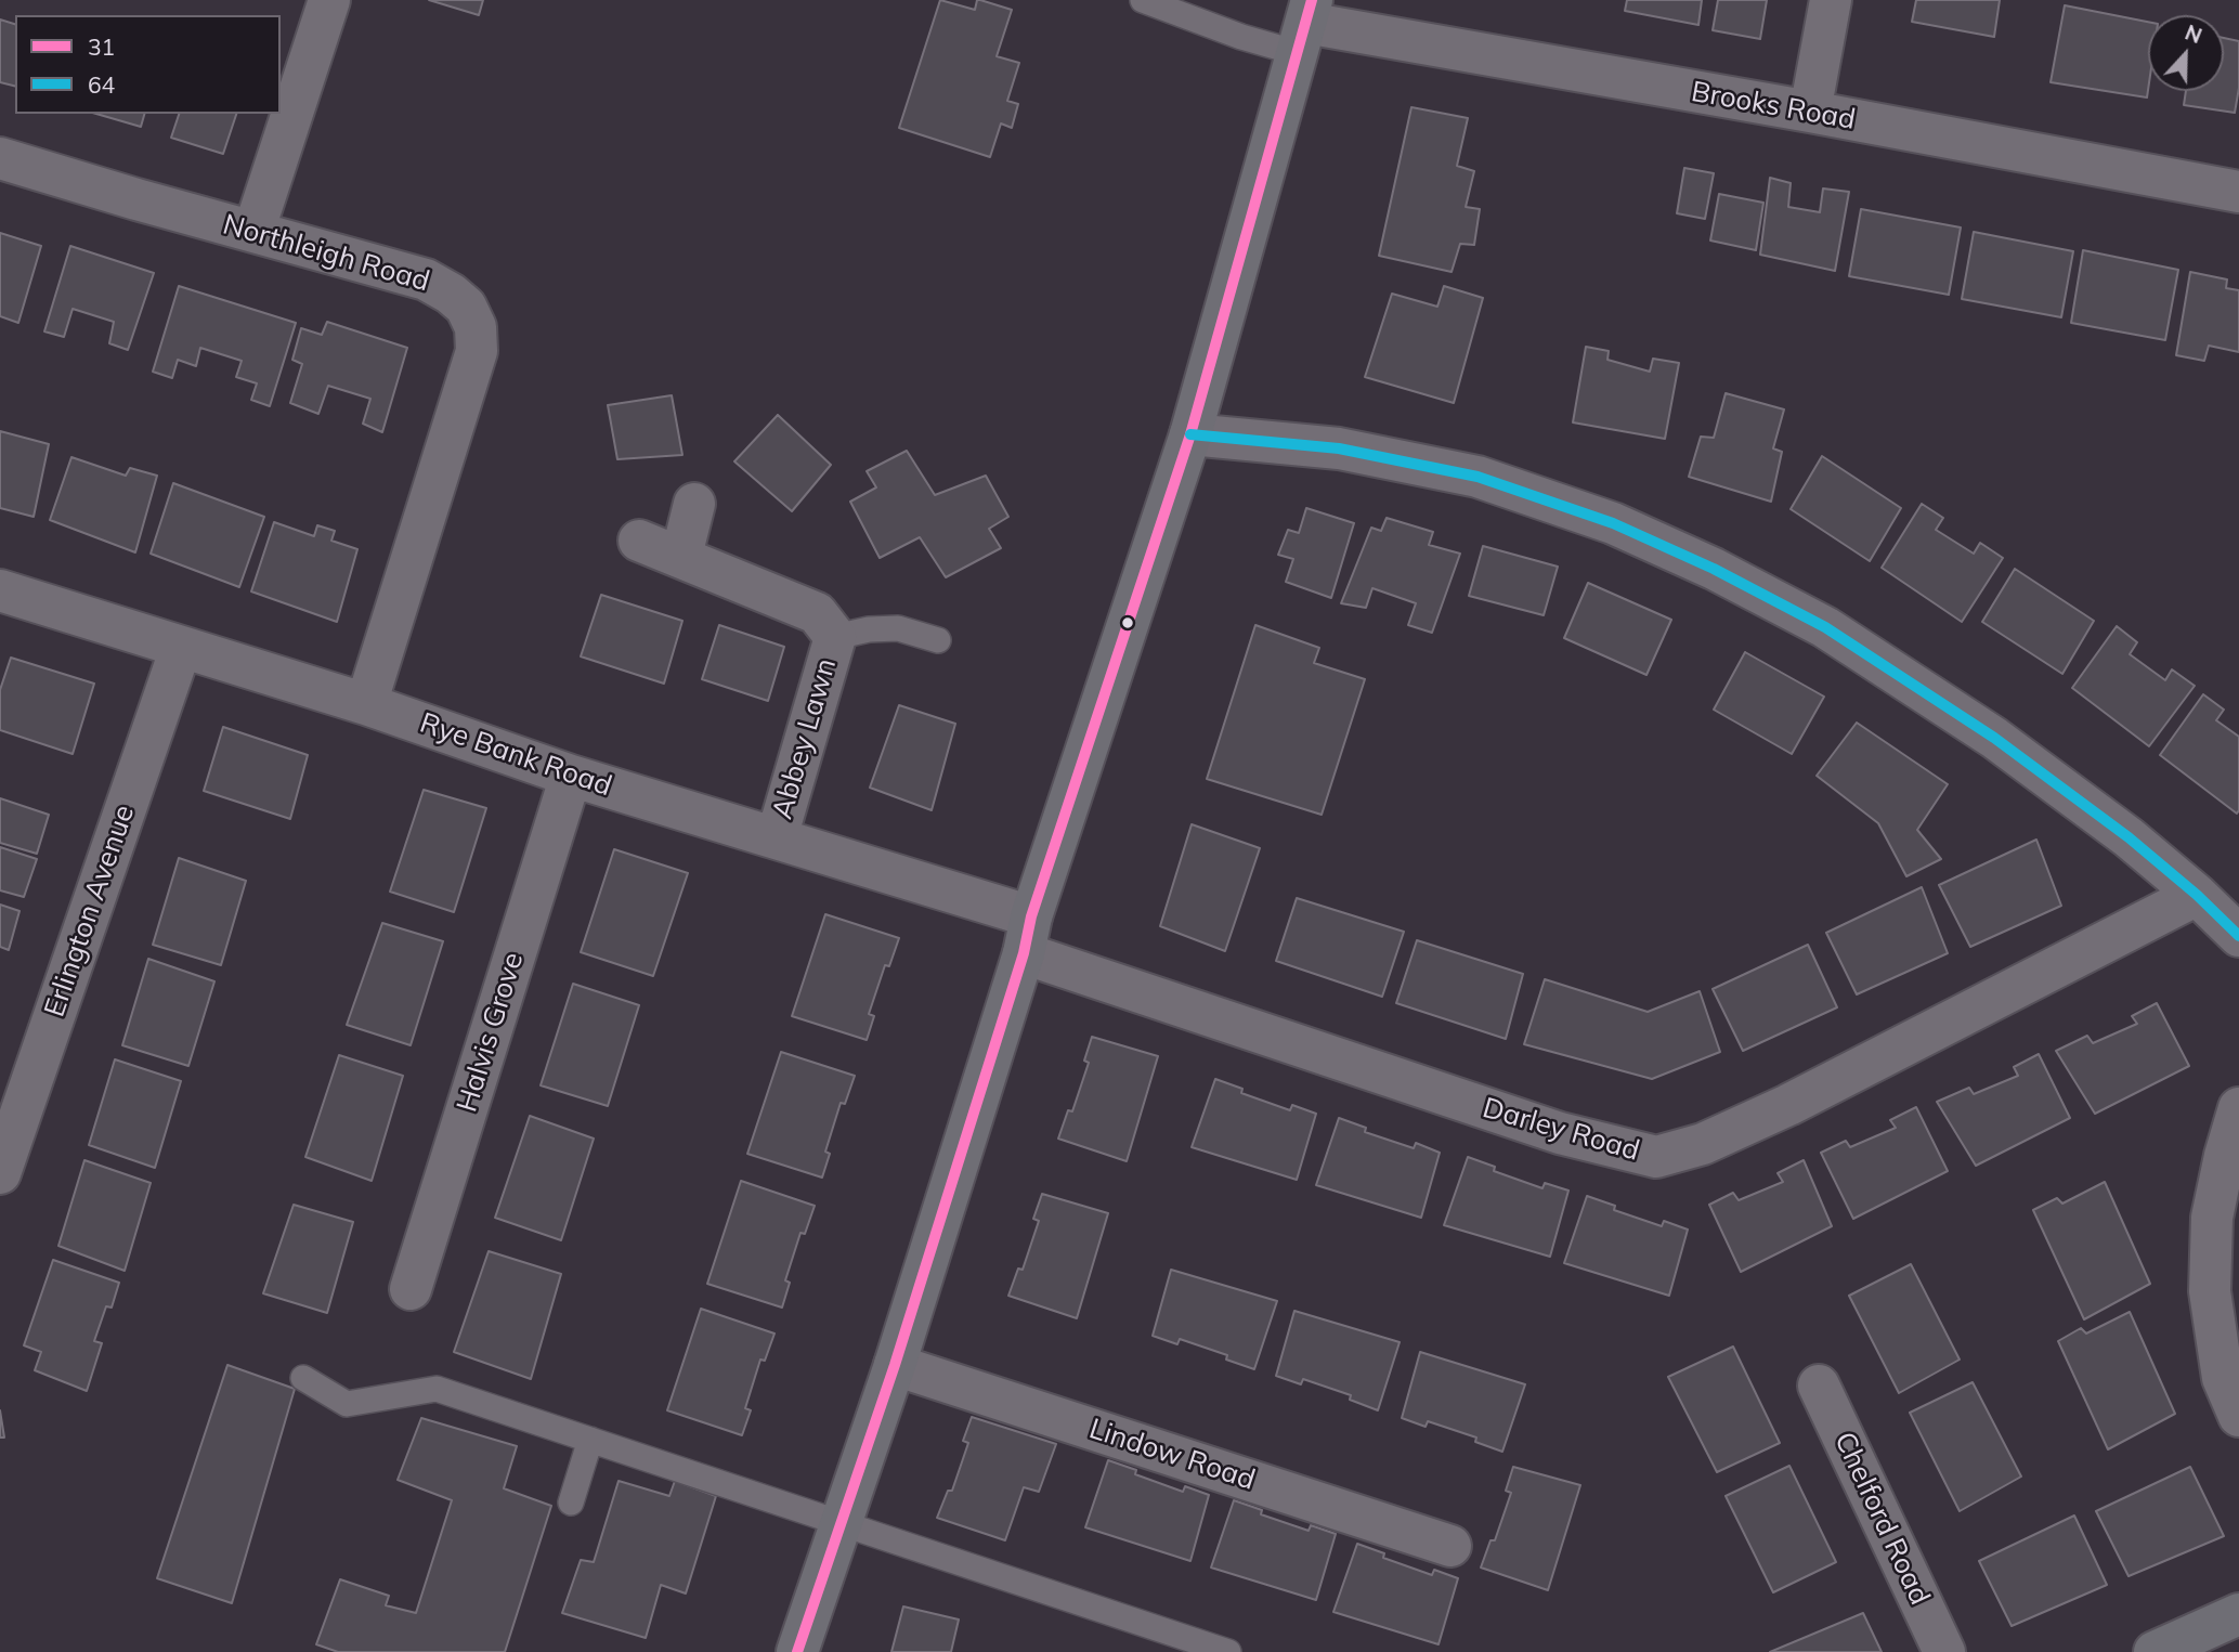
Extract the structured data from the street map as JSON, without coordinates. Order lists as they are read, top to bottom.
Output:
{
  "streets": {
    "street": [
      "Brooks Road",
      "Northleigh Road",
      "Abbey Lawn",
      "Rye Bank Road",
      "Erlington Avenue",
      "Halvis Grove",
      "Darley Road",
      "Lindow Road",
      "Chelford Road"
    ]
  },
  "crossings": [
    ["Northleigh Road", "Rye Bank Road"],
    ["Abbey Lawn", "Rye Bank Road"],
    ["Rye Bank Road", "Erlington Avenue"],
    ["Rye Bank Road", "Halvis Grove"],
    ["Rye Bank Road", "Darley Road"]
  ],
  "lines": ["transit line 31", "transit line 64"],
  "legend": ["31", "64"],
  "north": "top"
}
